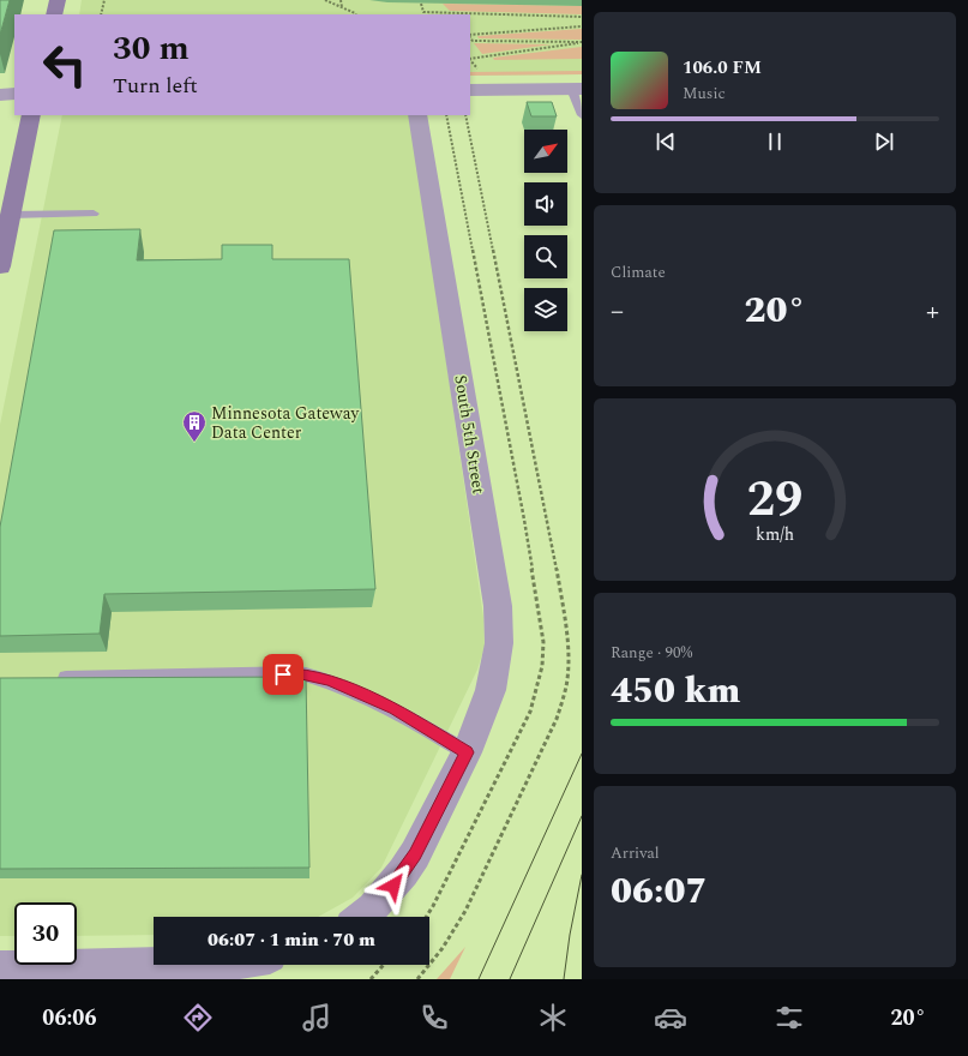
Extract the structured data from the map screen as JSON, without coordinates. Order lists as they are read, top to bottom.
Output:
{
  "streets": {
    "street": ["South 5th Street"]
  },
  "places": {
    "building": ["Minnesota Gateway Data Center"]
  },
  "north": "top right",
  "page": {
    "turn": ["30 m", "Turn left"],
    "song": ["106.0 FM", "Music"],
    "tile": [
      "Climate",
      ["Range · 90%", "450 km"],
      ["Arrival", "06:07"]
    ],
    "heat": ["−", "20°", "+"],
    "limit": "30",
    "trip": "06:07 · 1 min · 70 m",
    "tabs": ["06:06", "20°"],
    "gauge": ["29", "km/h"]
  }
}
